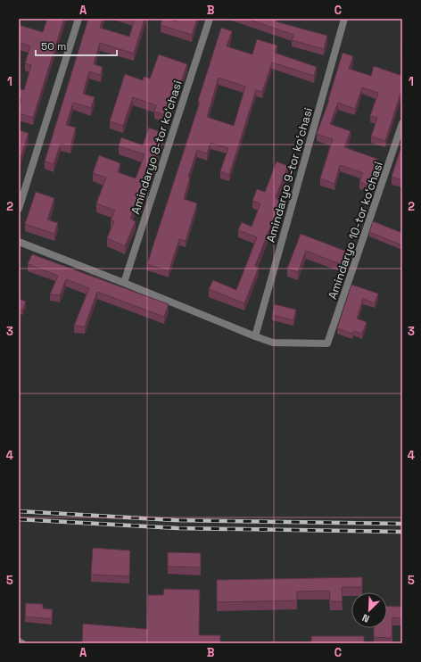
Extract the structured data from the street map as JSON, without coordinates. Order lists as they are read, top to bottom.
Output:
{
  "streets": {
    "street": ["Amindaryo 8-tor koʻchasi", "Amindaryo 9-tor koʻchasi", "Amindaryo 10-tor koʻchasi"]
  },
  "crossings": [
    ["Amindaryo 9-tor koʻchasi", "Amindaryo 10-tor koʻchasi"]
  ],
  "scale_bar": "50 m",
  "north": "bottom left",
  "grid": {
    "columns": ["A", "B", "C"],
    "rows": [
      "1",
      "2",
      "3",
      "4",
      "5"
    ]
  }
}
